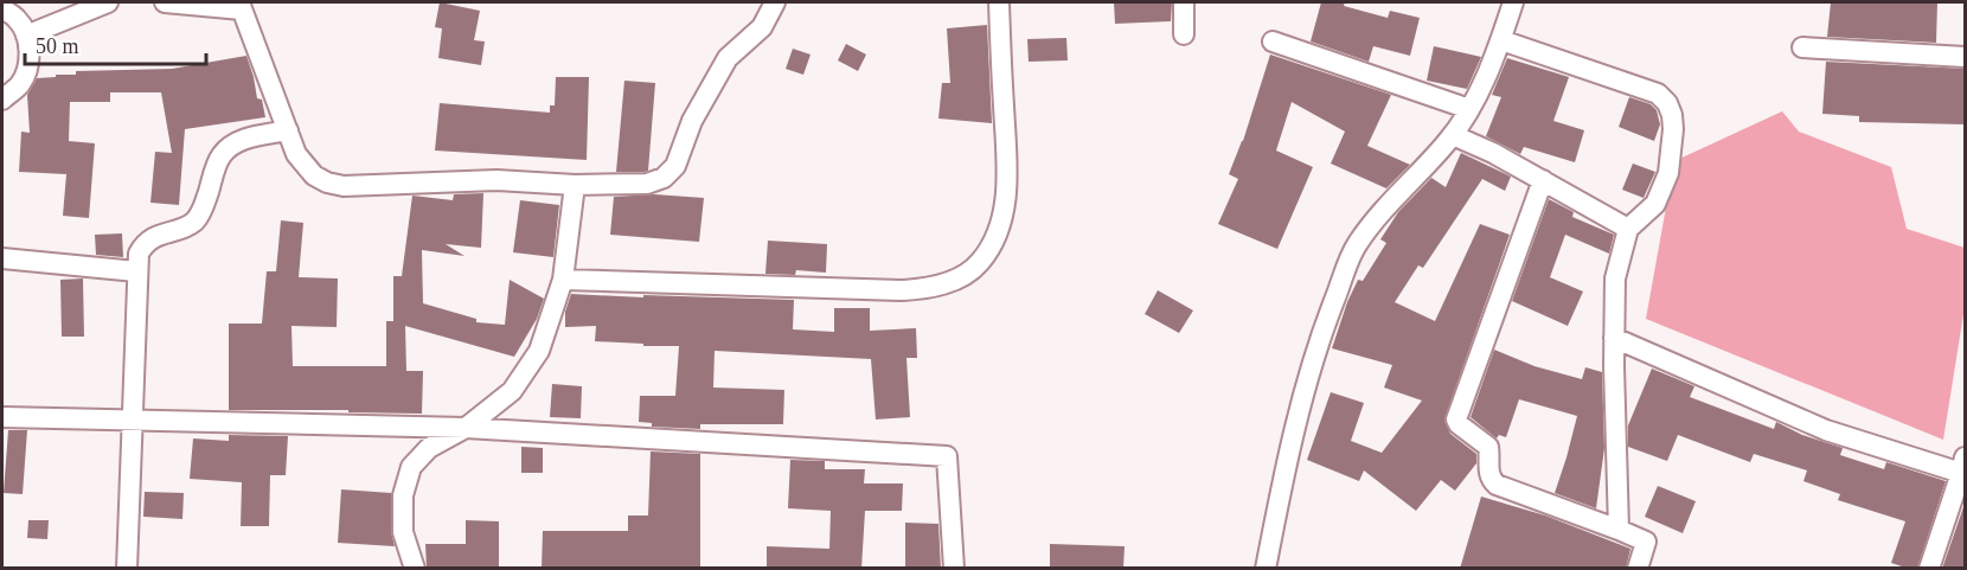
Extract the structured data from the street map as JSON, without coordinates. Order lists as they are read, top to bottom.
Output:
{
  "scale_bar": "50 m"
}
